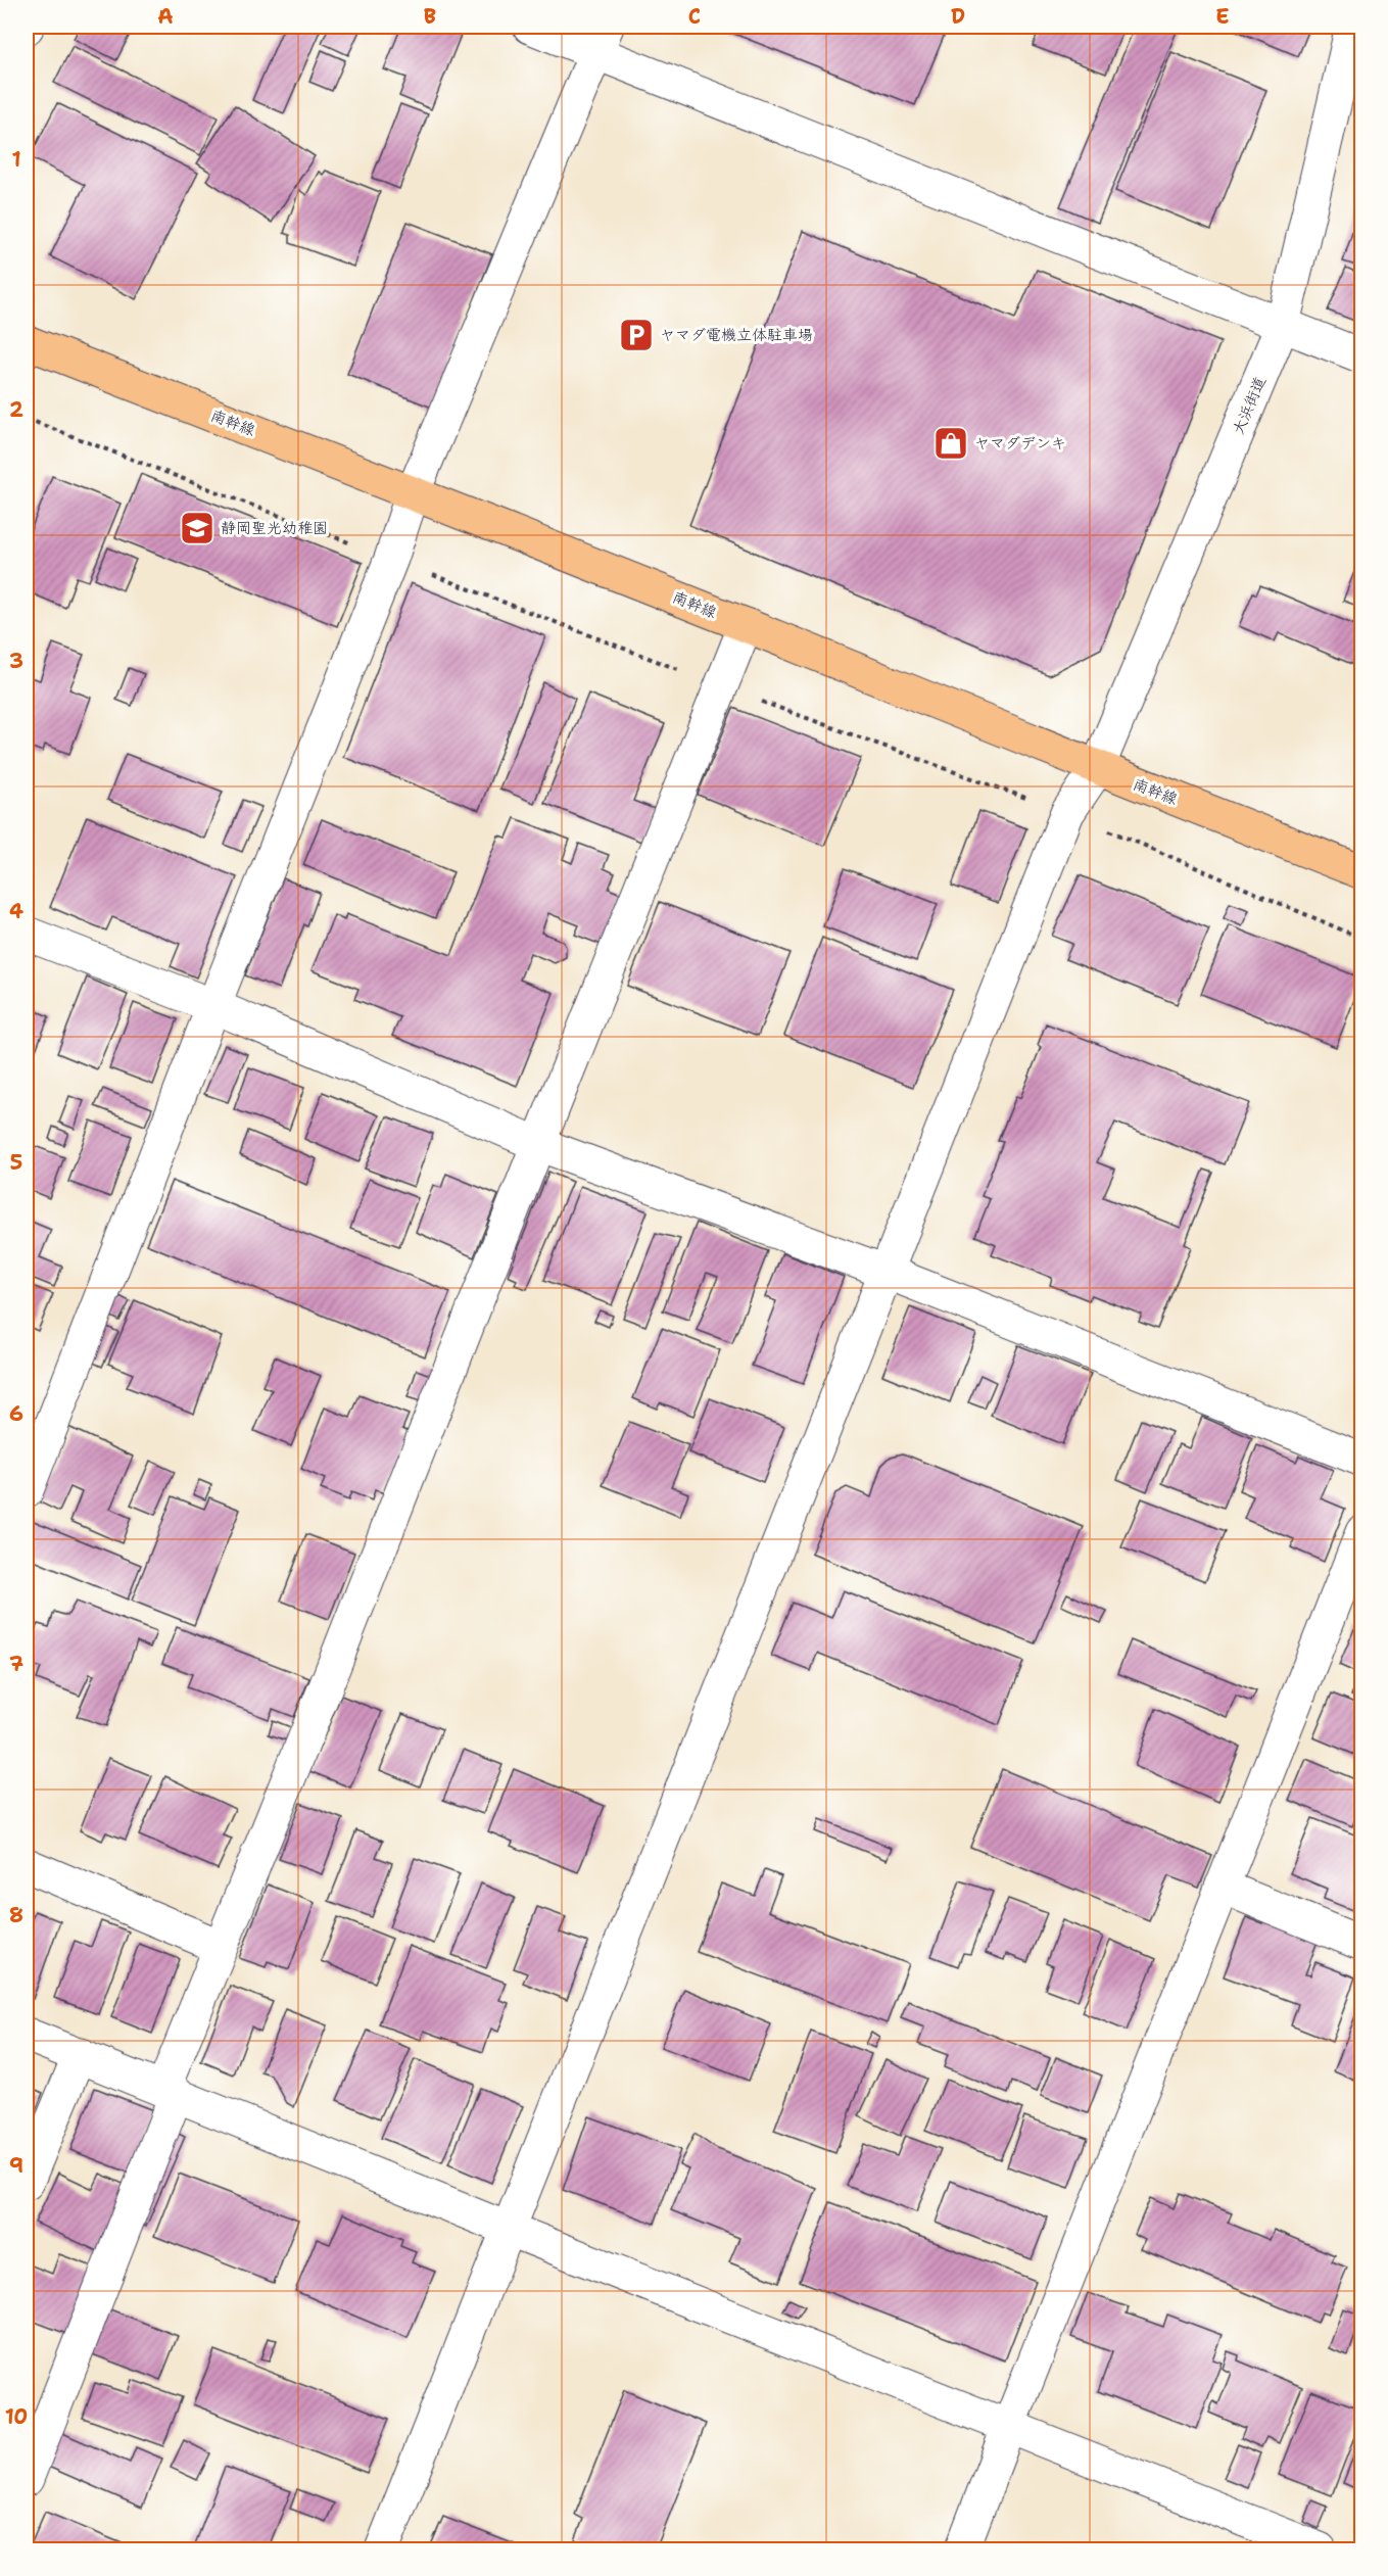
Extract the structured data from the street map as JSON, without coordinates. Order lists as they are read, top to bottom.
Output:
{
  "streets": {
    "main road": ["南幹線"],
    "street": ["大浜街道"]
  },
  "crossings": [
    ["大浜街道", "南幹線"]
  ],
  "places": {
    "parking": ["ヤマダ電機立体駐車場"],
    "shop": ["ヤマダデンキ"],
    "school or university": ["静岡聖光幼稚園"]
  },
  "grid": {
    "columns": [
      "A",
      "B",
      "C",
      "D",
      "E"
    ],
    "rows": [
      "1",
      "2",
      "3",
      "4",
      "5",
      "6",
      "7",
      "8",
      "9",
      "10"
    ]
  }
}
